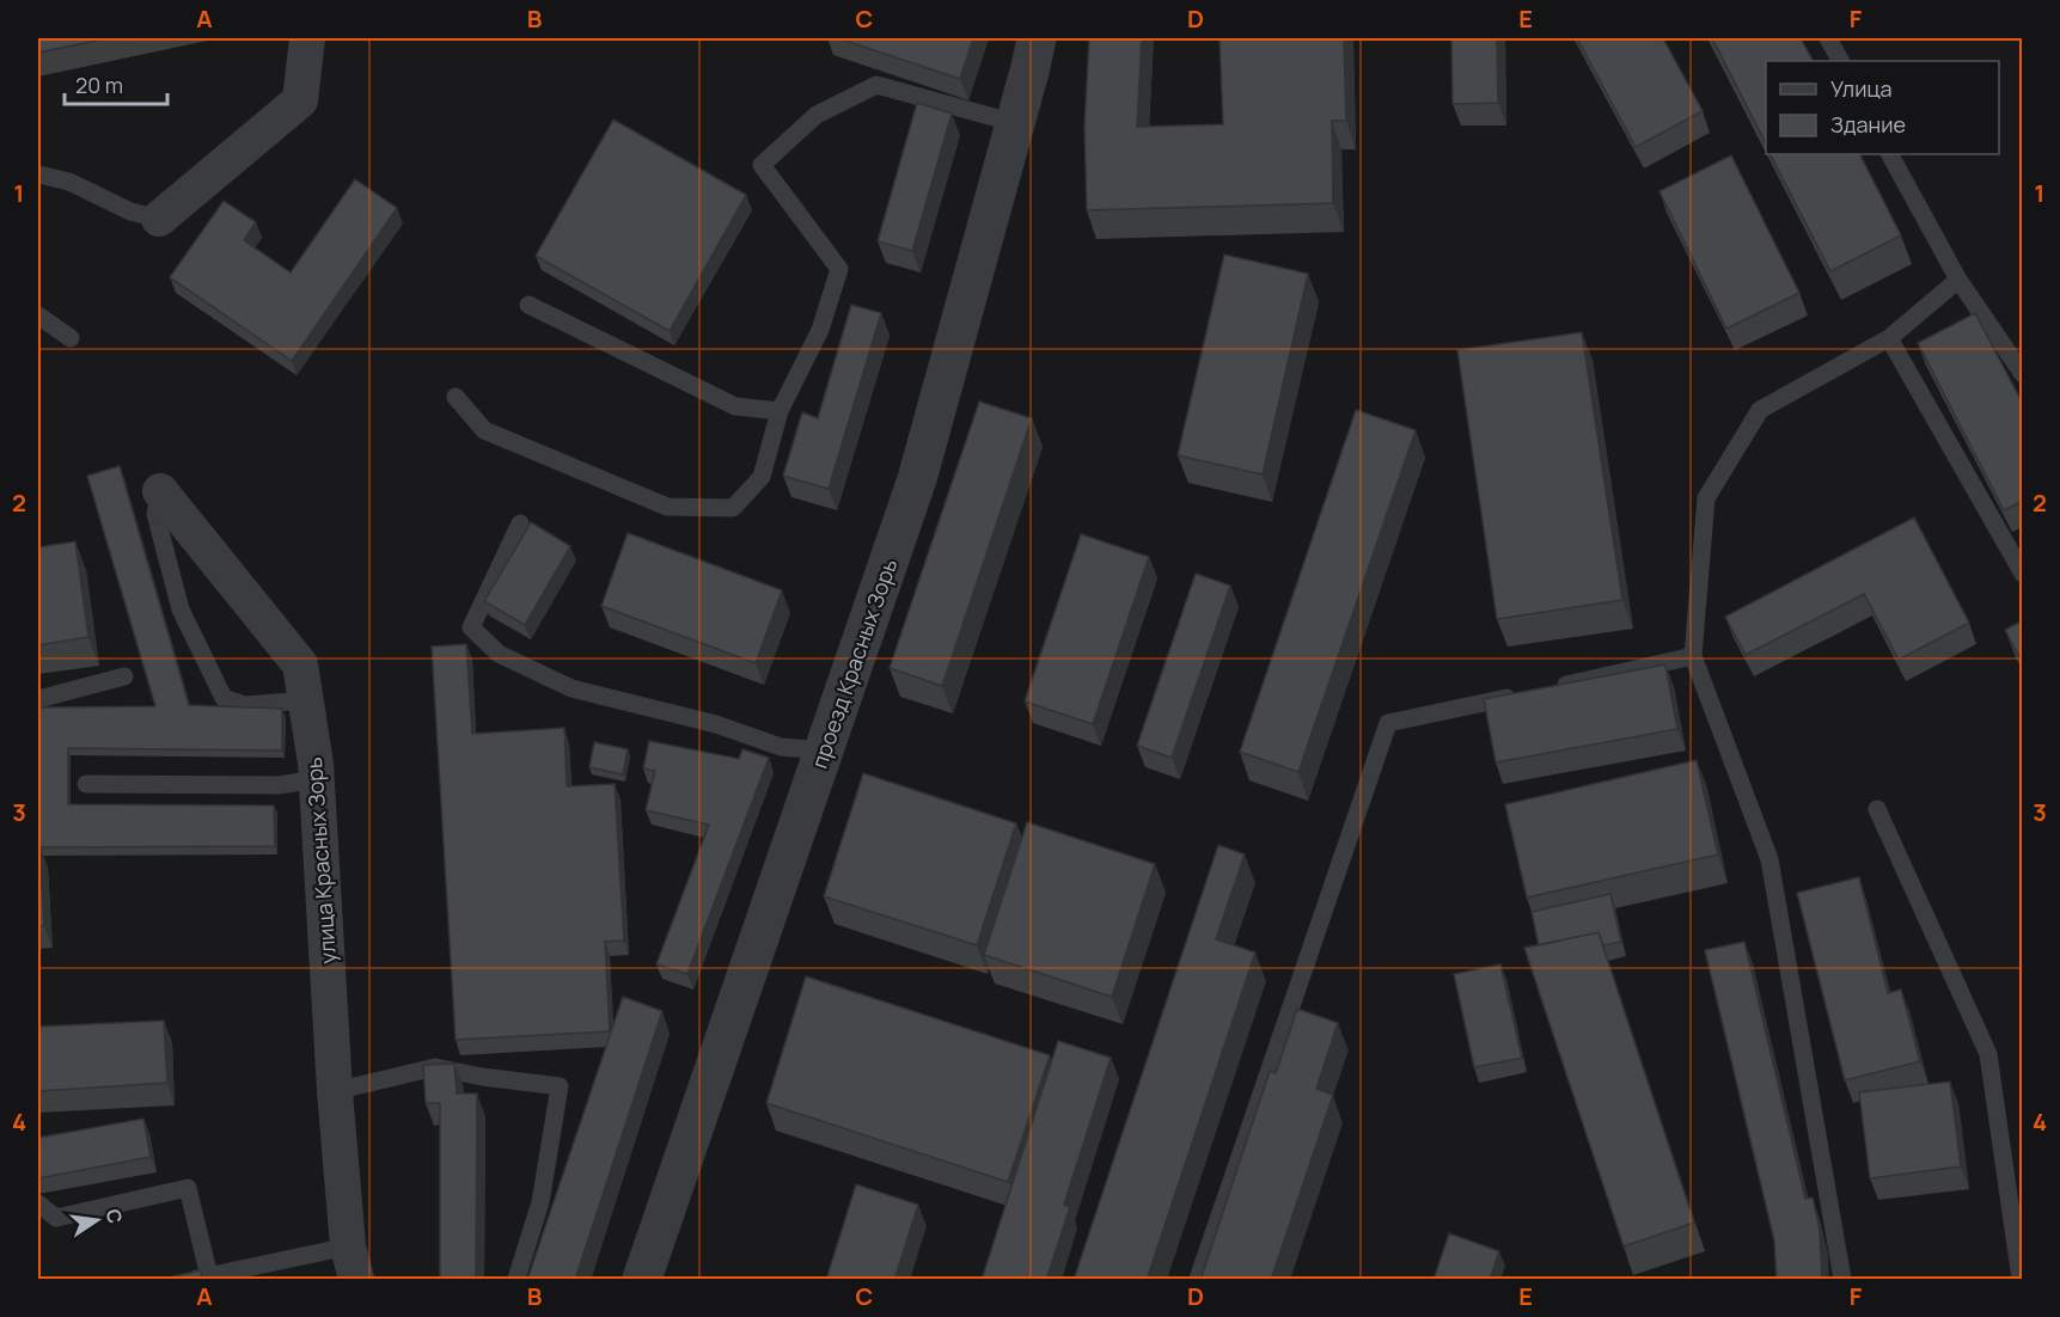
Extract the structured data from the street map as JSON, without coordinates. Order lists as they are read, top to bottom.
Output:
{
  "streets": {
    "street": ["проезд Красных Зорь", "улица Красных Зорь"]
  },
  "legend": ["Улица", "Здание"],
  "scale_bar": "20 m",
  "north": "right",
  "grid": {
    "columns": [
      "A",
      "B",
      "C",
      "D",
      "E",
      "F"
    ],
    "rows": [
      "1",
      "2",
      "3",
      "4"
    ]
  }
}
